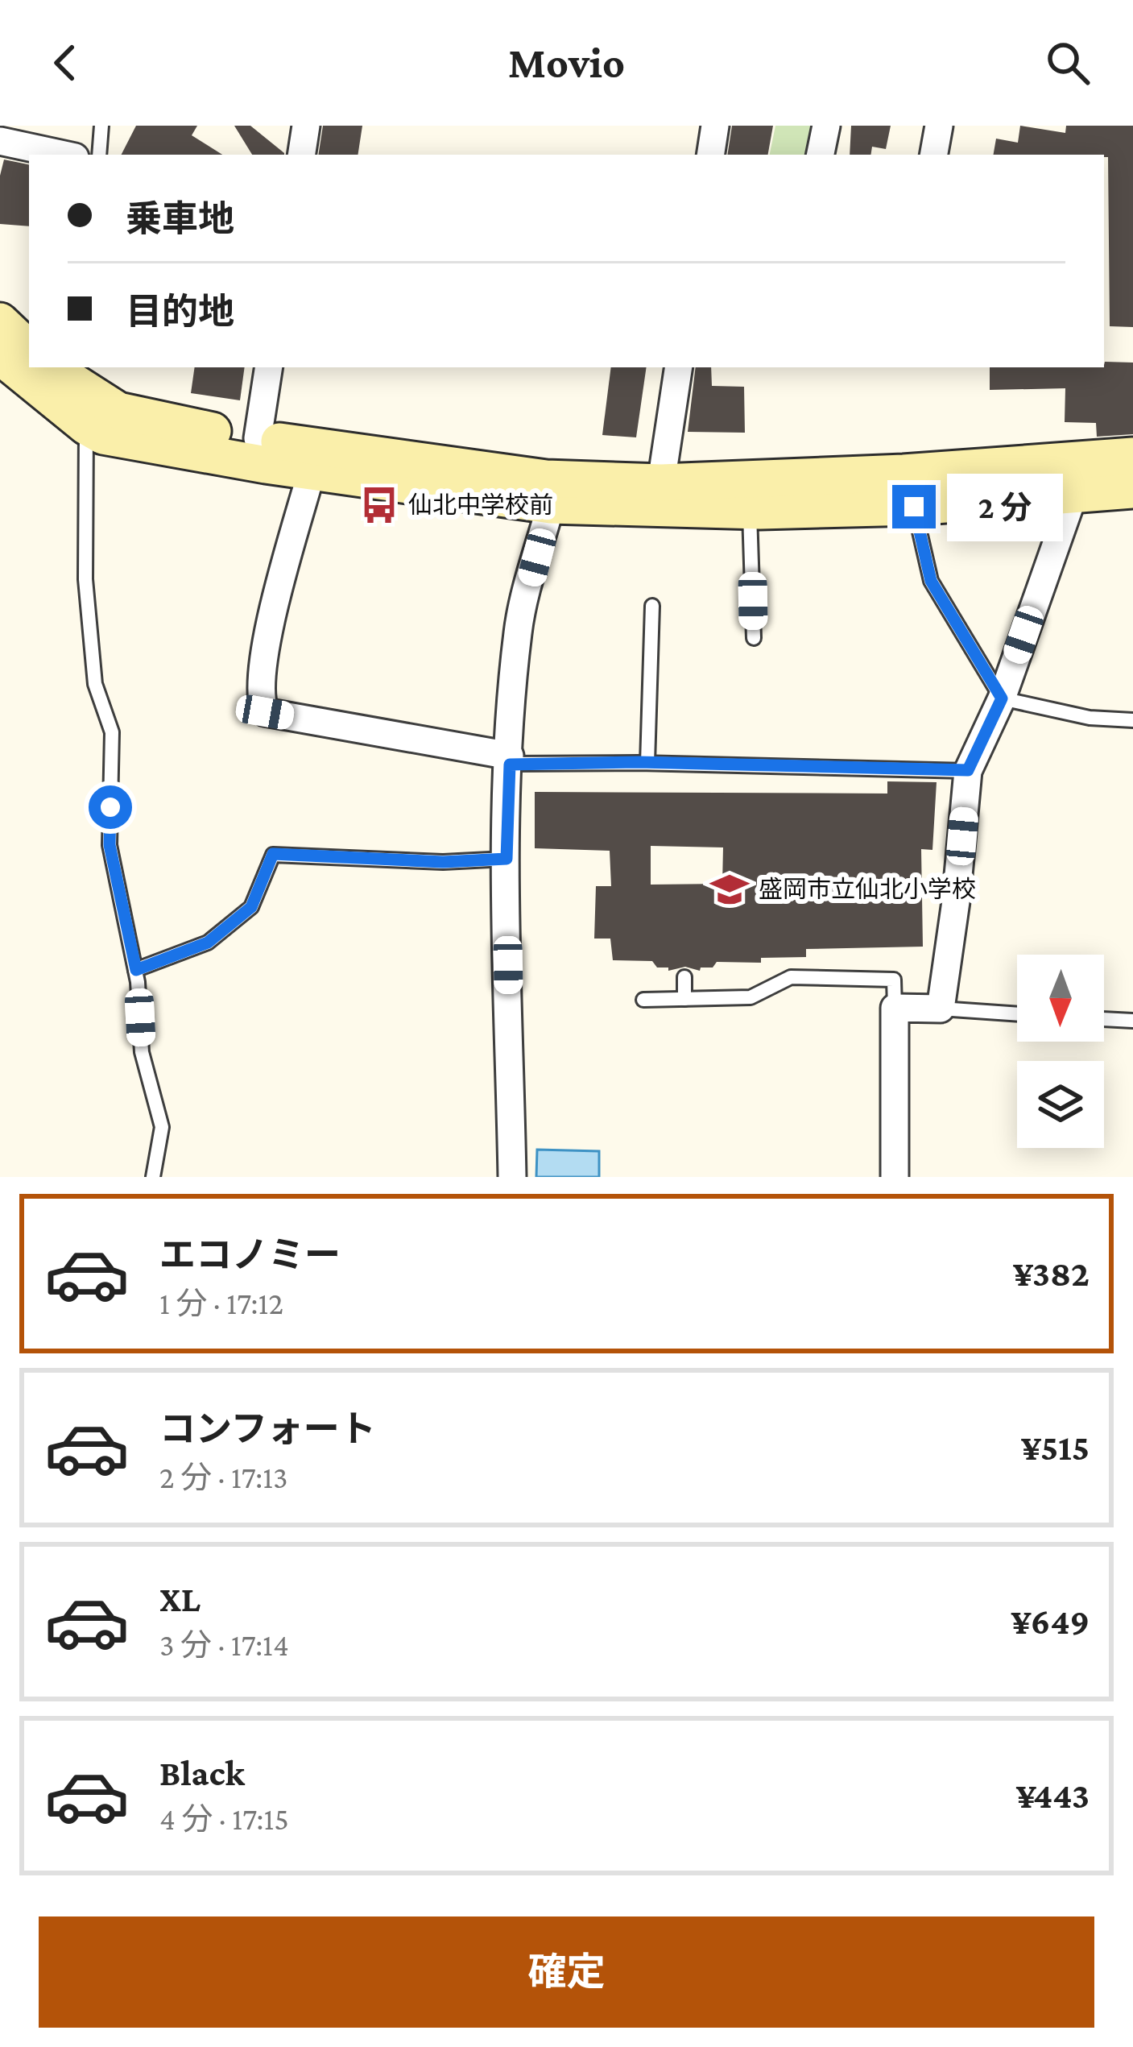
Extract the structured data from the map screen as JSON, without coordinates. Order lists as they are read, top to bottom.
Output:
{
  "places": {
    "bus stop": ["仙北中学校前"],
    "school or university": ["盛岡市立仙北小学校"]
  },
  "north": "bottom",
  "page": {
    "header": "Movio",
    "banner": ["乗車地", "目的地"],
    "bubble": "2 分",
    "list": [
      {
        "name": "エコノミー",
        "note": "1 分 · 17:12",
        "value": "¥382"
      },
      {
        "name": "コンフォート",
        "note": "2 分 · 17:13",
        "value": "¥515"
      },
      {
        "name": "XL",
        "note": "3 分 · 17:14",
        "value": "¥649"
      },
      {
        "name": "Black",
        "note": "4 分 · 17:15",
        "value": "¥443"
      }
    ],
    "buttons": "確定"
  }
}
